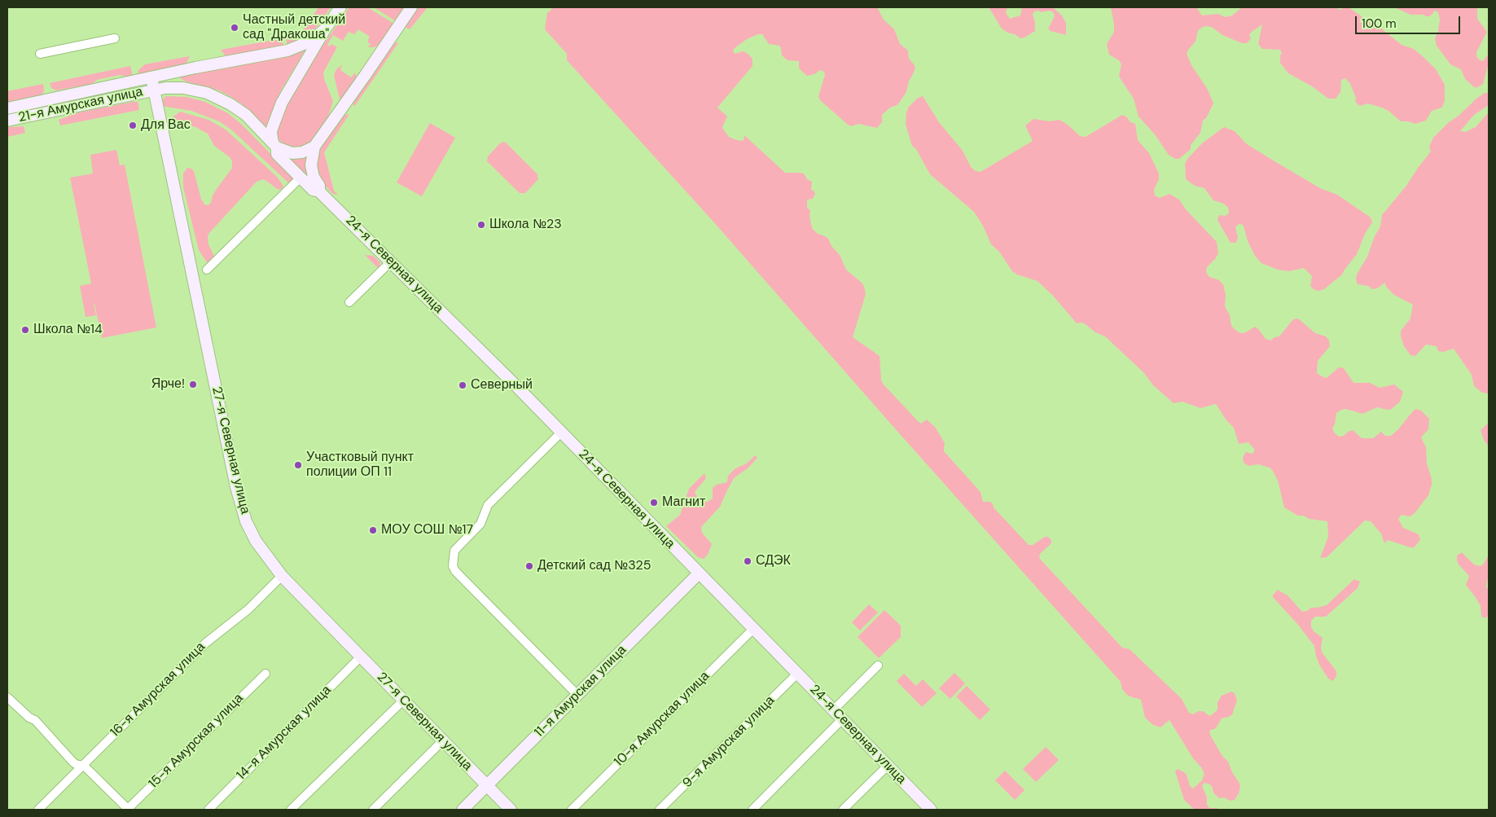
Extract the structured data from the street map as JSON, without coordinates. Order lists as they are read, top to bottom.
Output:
{
  "streets": {
    "main road": [
      "21-я Амурская улица",
      "24-я Северная улица",
      "27-я Северная улица",
      "11-я Амурская улица"
    ],
    "street": [
      "16-я Амурская улица",
      "10-я Амурская улица",
      "14-я Амурская улица",
      "15-я Амурская улица",
      "9-я Амурская улица"
    ]
  },
  "crossings": [
    ["21-я Амурская улица", "24-я Северная улица"],
    ["21-я Амурская улица", "27-я Северная улица"],
    ["24-я Северная улица", "27-я Северная улица"],
    ["24-я Северная улица", "11-я Амурская улица"],
    ["24-я Северная улица", "10-я Амурская улица"],
    ["24-я Северная улица", "9-я Амурская улица"],
    ["27-я Северная улица", "16-я Амурская улица"],
    ["27-я Северная улица", "11-я Амурская улица"],
    ["27-я Северная улица", "14-я Амурская улица"]
  ],
  "places": [
    "Частный детский сад \"Дракоша\"",
    "Для Вас",
    "Школа №23",
    "Школа №14",
    "Ярче!",
    "Северный",
    "Участковый пункт полиции ОП 11",
    "Магнит",
    "МОУ СОШ №17",
    "СДЭК",
    "Детский сад №325"
  ],
  "scale_bar": "100 m"
}
